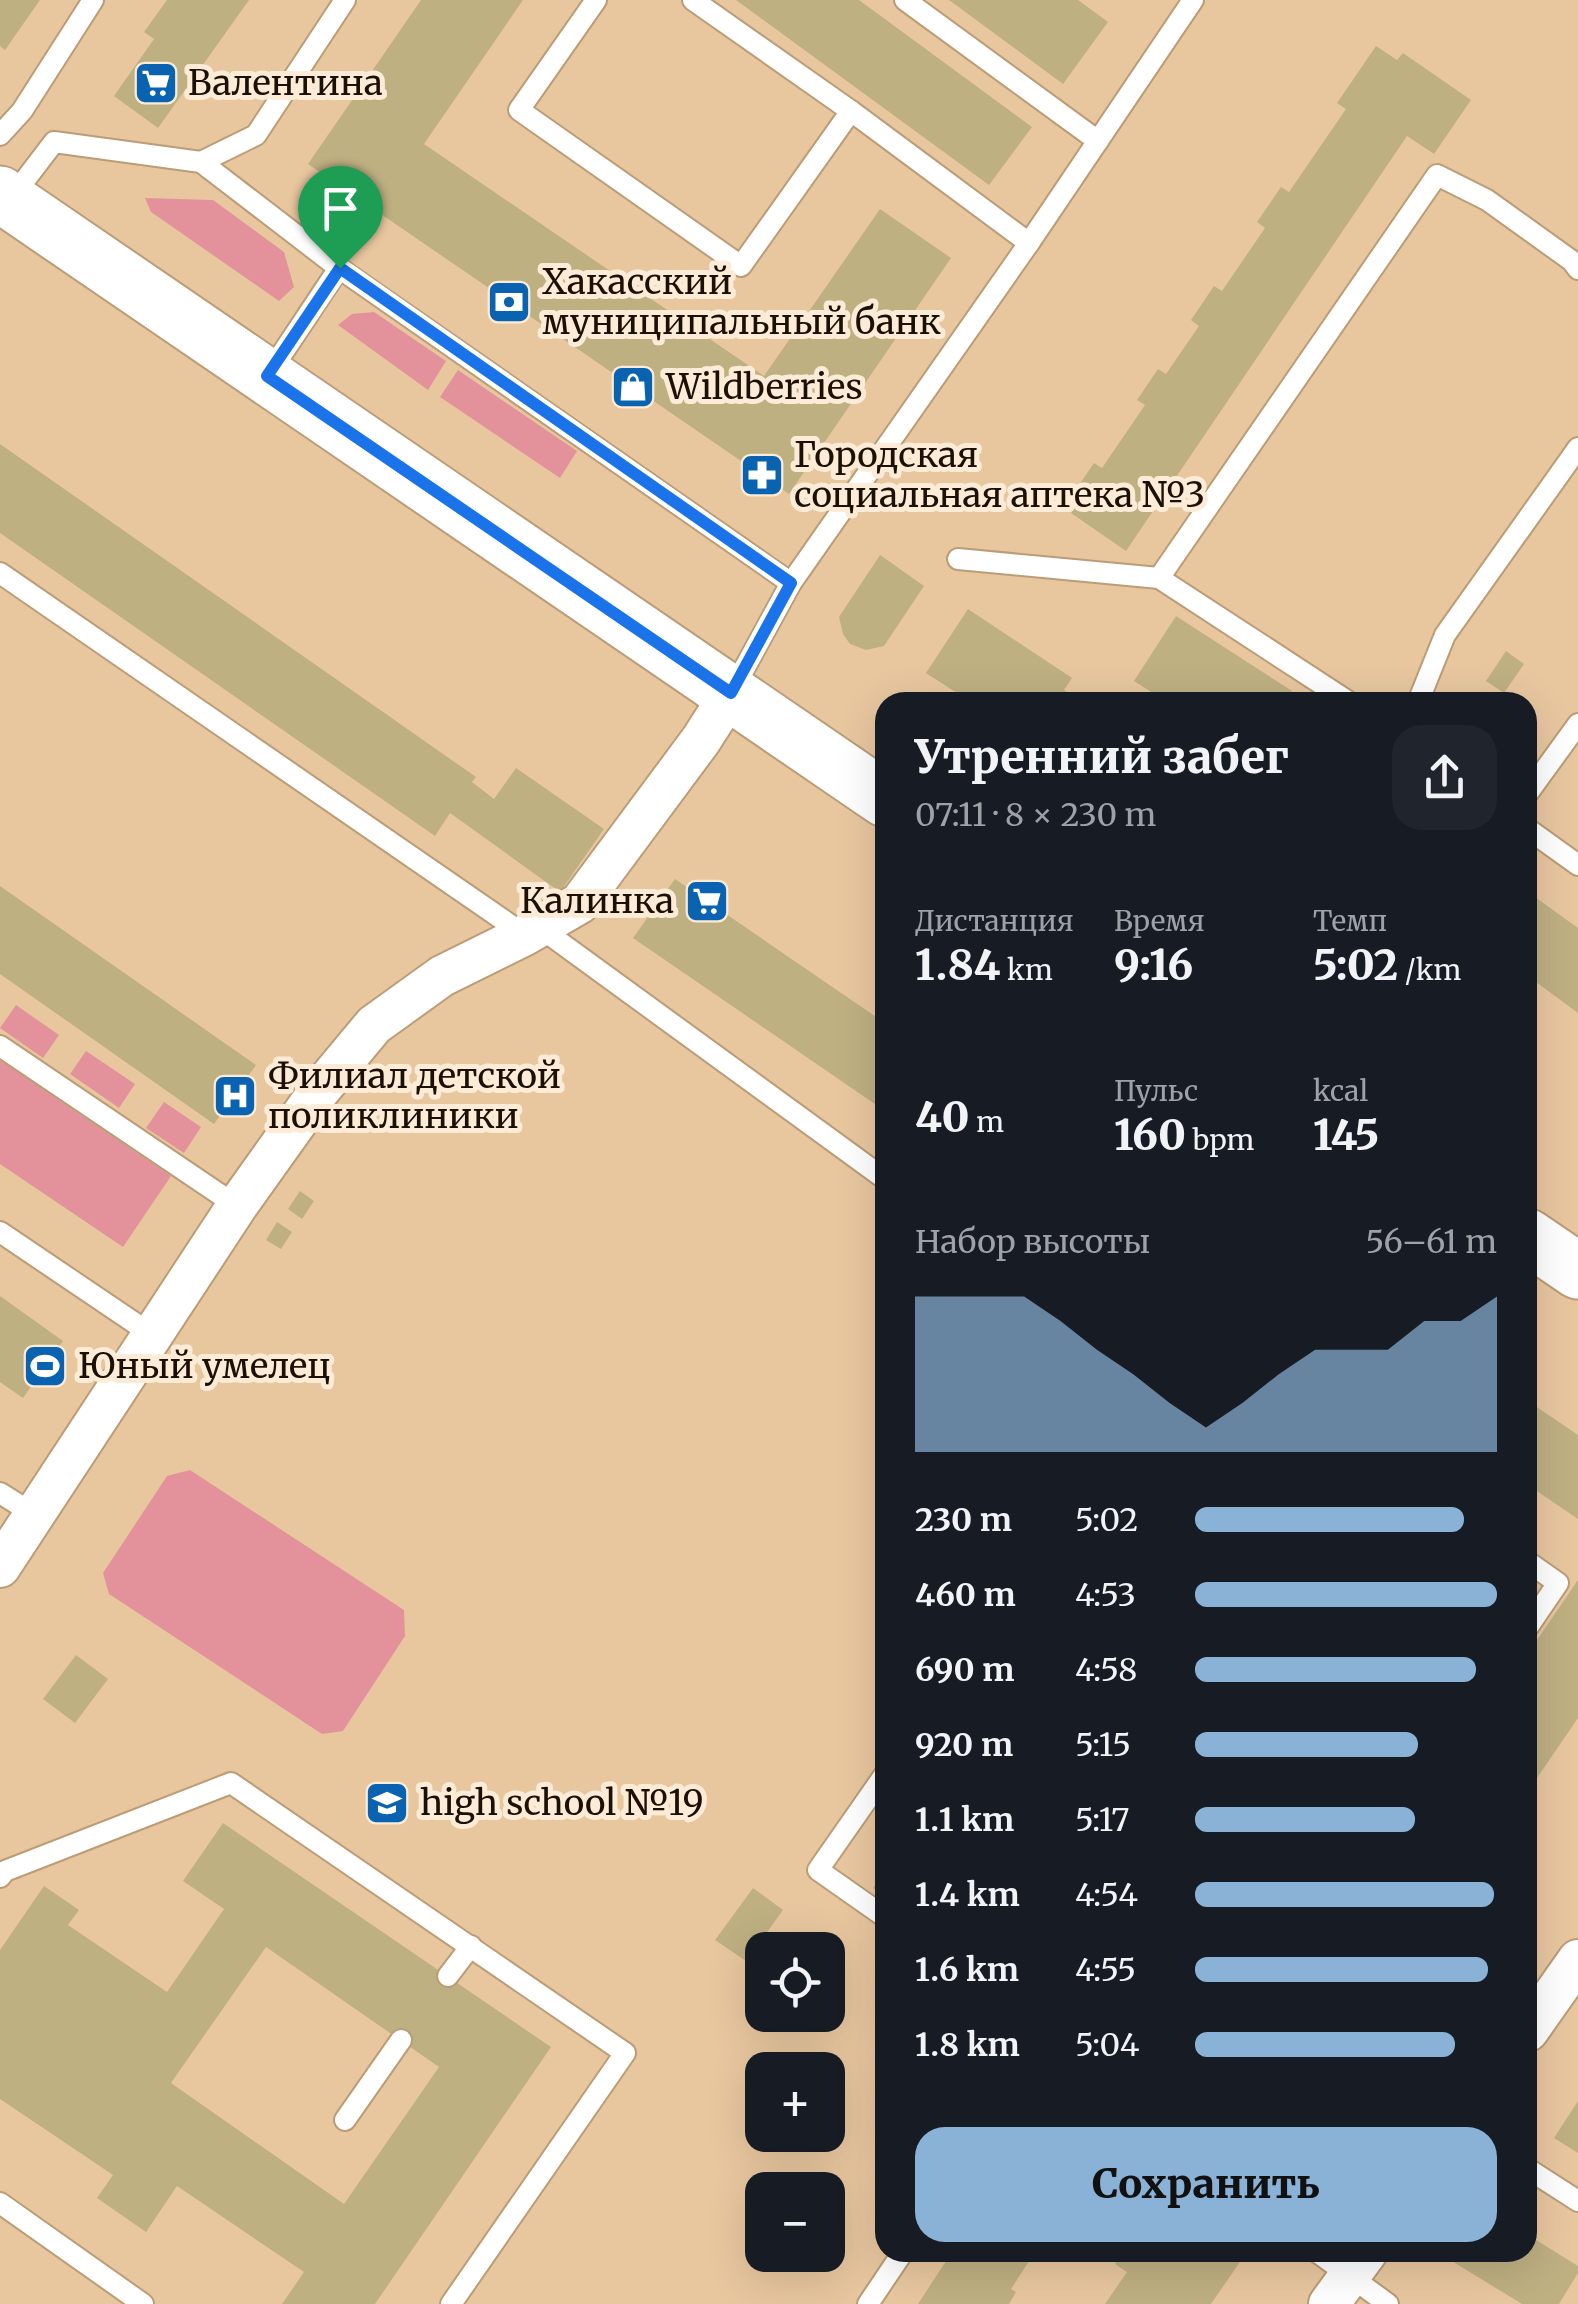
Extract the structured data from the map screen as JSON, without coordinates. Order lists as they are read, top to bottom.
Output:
{
  "places": {
    "supermarket": ["Валентина", "Калинка"],
    "bank": ["Хакасский муниципальный банк"],
    "shop": ["Wildberries"],
    "pharmacy": ["Городская социальная аптека №3"],
    "hospital": ["Филиал детской поликлиники"],
    "sports": ["Юный умелец"],
    "school or university": ["high school №19"]
  },
  "page": {
    "heading": ["Утренний забег", "07:11 · 8 × 230 m"],
    "stats": [
      ["Дистанция", "1.84 km"],
      ["Время", "9:16"],
      ["Темп", "5:02 /km"],
      ["40 m"],
      ["Пульс", "160 bpm"],
      ["kcal", "145"]
    ],
    "chart": ["Набор высоты", "56–61 m"],
    "list": [
      {
        "name": "230 m",
        "note": "5:02"
      },
      {
        "name": "460 m",
        "note": "4:53"
      },
      {
        "name": "690 m",
        "note": "4:58"
      },
      {
        "name": "920 m",
        "note": "5:15"
      },
      {
        "name": "1.1 km",
        "note": "5:17"
      },
      {
        "name": "1.4 km",
        "note": "4:54"
      },
      {
        "name": "1.6 km",
        "note": "4:55"
      },
      {
        "name": "1.8 km",
        "note": "5:04"
      }
    ],
    "map_buttons": ["+", "−"],
    "buttons": "Сохранить"
  }
}
